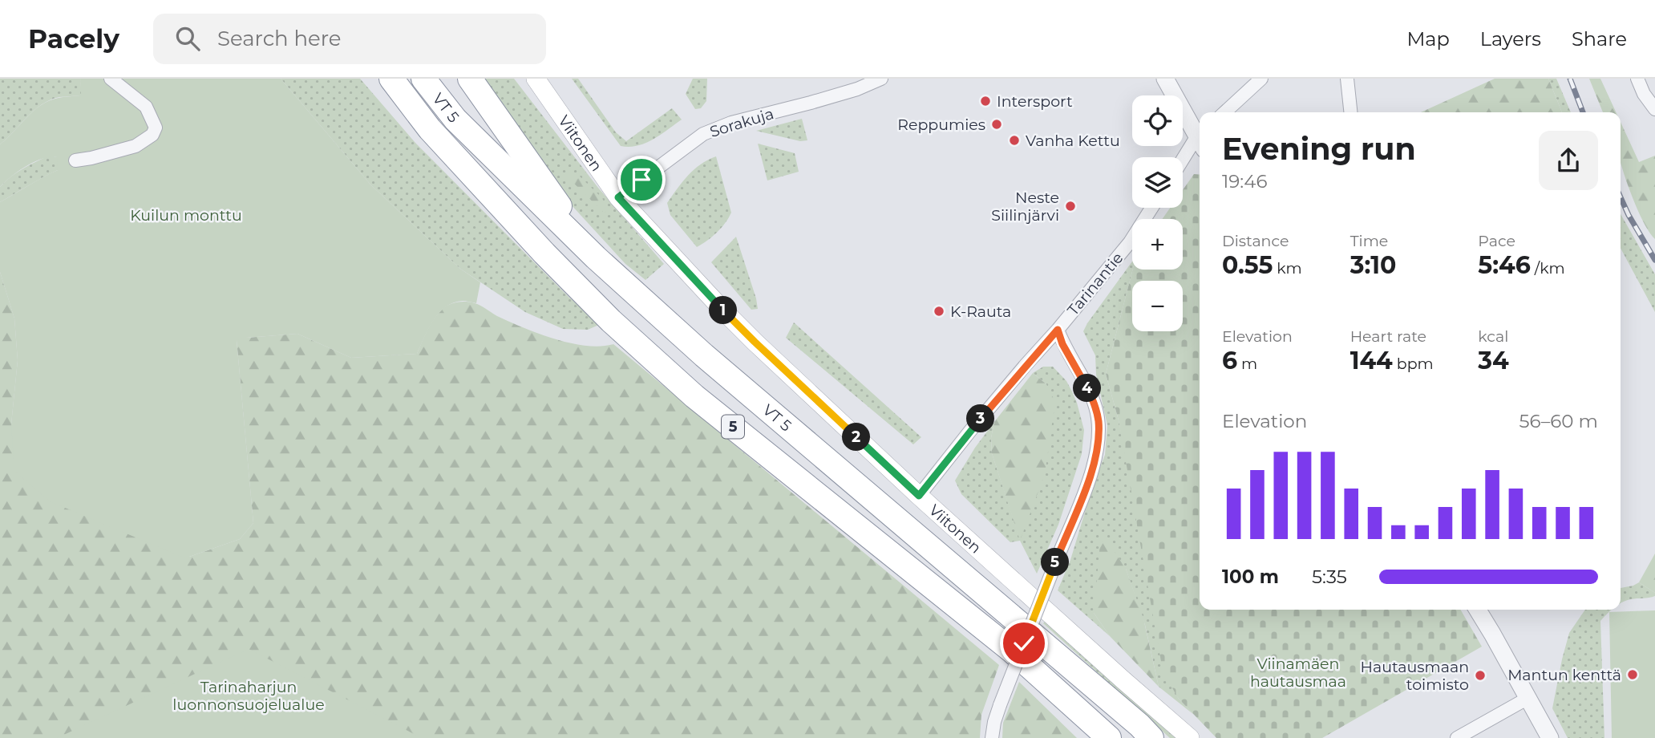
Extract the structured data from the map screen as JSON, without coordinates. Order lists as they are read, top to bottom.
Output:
{
  "streets": {
    "highway": ["VT 5", "5"],
    "main road": ["Viitonen"],
    "street": ["Sorakuja", "Tarinantie"]
  },
  "crossings": [
    ["Sorakuja", "Viitonen"],
    ["Viitonen", "Tarinantie"]
  ],
  "parks": ["Kuilun monttu", "Viinamäen hautausmaa", "Tarinaharjun luonnonsuojelualue"],
  "places": [
    "Intersport",
    "Reppumies",
    "Vanha Kettu",
    "Neste Siilinjärvi",
    "K-Rauta",
    "Mantun kenttä",
    "Hautausmaan toimisto"
  ],
  "page": {
    "header": "Pacely",
    "search": "Search here",
    "nav": ["Map", "Layers", "Share"],
    "map_buttons": ["+", "−"],
    "heading": ["Evening run", "19:46"],
    "stats": [
      ["Distance", "0.55 km"],
      ["Time", "3:10"],
      ["Pace", "5:46 /km"],
      ["Elevation", "6 m"],
      ["Heart rate", "144 bpm"],
      ["kcal", "34"]
    ],
    "pins": [
      "1",
      "4",
      "3",
      "2",
      "5"
    ],
    "chart": ["Elevation", "56–60 m"],
    "list": [
      {
        "name": "100 m",
        "note": "5:35"
      }
    ]
  }
}
